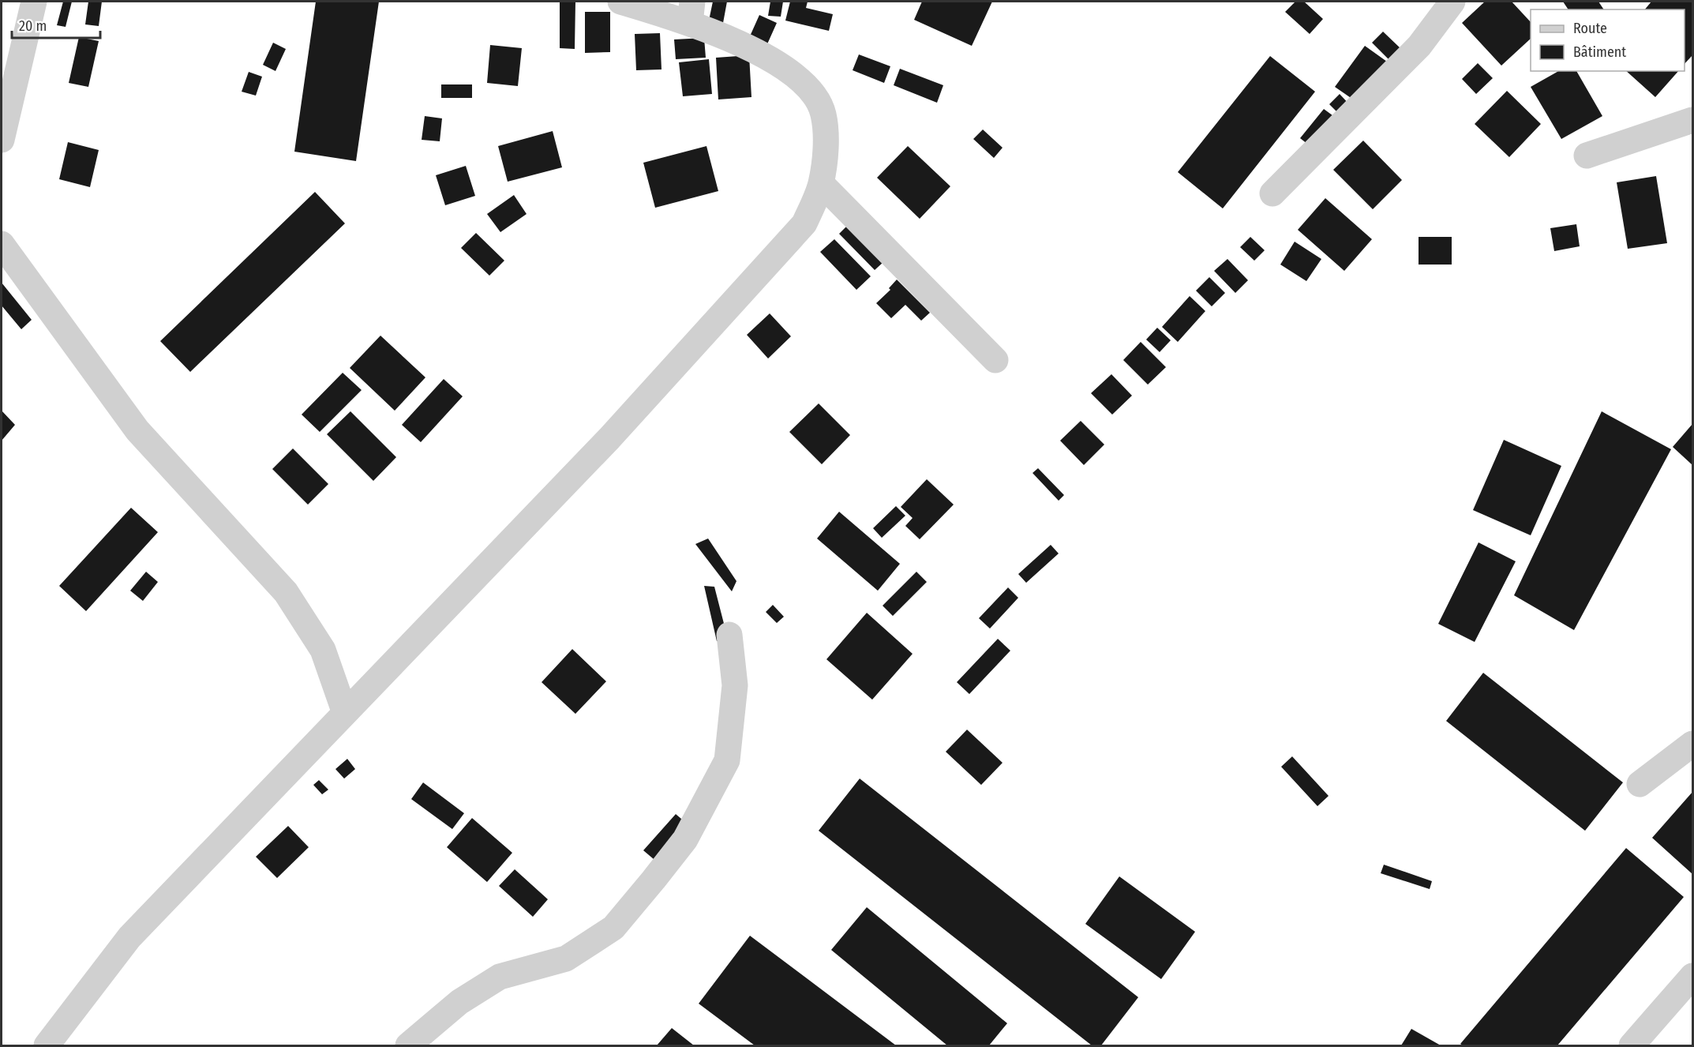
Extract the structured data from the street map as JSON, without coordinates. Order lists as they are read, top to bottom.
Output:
{
  "legend": ["Route", "Bâtiment"],
  "scale_bar": "20 m"
}
